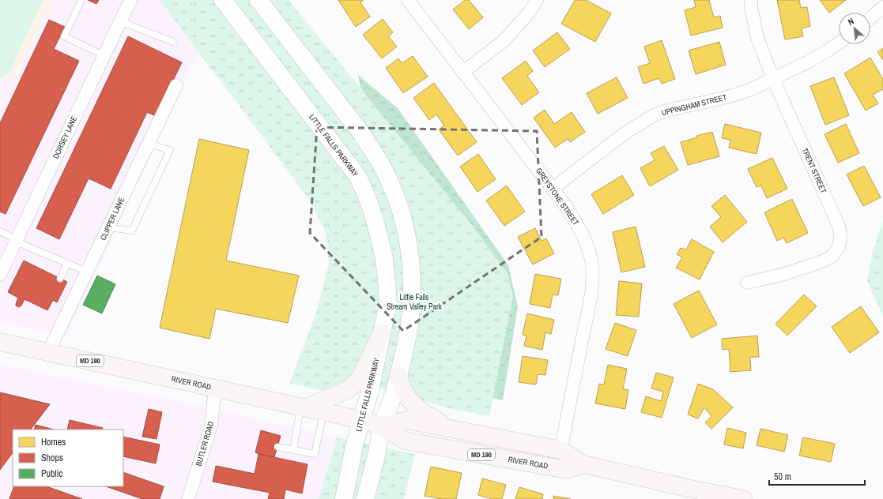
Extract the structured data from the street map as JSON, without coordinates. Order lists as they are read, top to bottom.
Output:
{
  "streets": {
    "main road": ["LITTLE FALLS PARKWAY", "MD 190", "RIVER ROAD"],
    "street": [
      "UPPINGHAM STREET",
      "DORSEY LANE",
      "TRENT STREET",
      "GREYSTONE STREET",
      "CLIPPER LANE",
      "BUTLER ROAD"
    ]
  },
  "crossings": [
    ["UPPINGHAM STREET", "TRENT STREET"],
    ["UPPINGHAM STREET", "GREYSTONE STREET"],
    ["LITTLE FALLS PARKWAY", "RIVER ROAD"],
    ["GREYSTONE STREET", "MD 190"],
    ["CLIPPER LANE", "RIVER ROAD"],
    ["MD 190", "RIVER ROAD"],
    ["RIVER ROAD", "BUTLER ROAD"]
  ],
  "parks": ["Little Falls Stream Valley Park"],
  "legend": ["Homes", "Shops", "Public"],
  "scale_bar": "50 m",
  "north": "top left"
}
